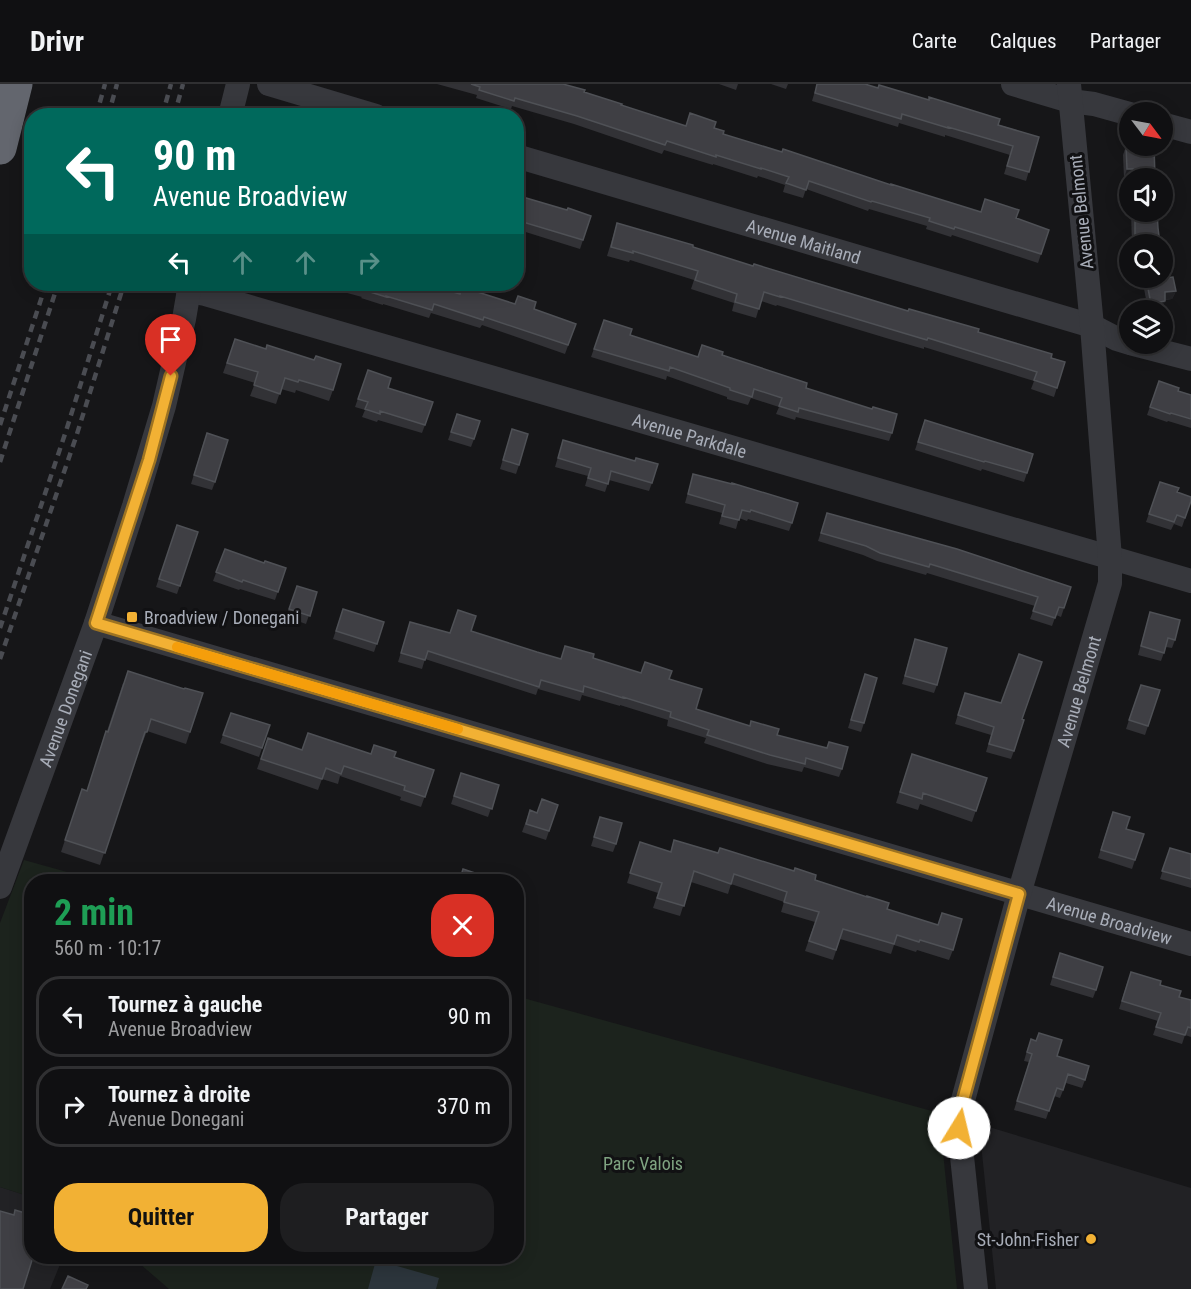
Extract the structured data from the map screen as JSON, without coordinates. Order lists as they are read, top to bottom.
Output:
{
  "streets": {
    "street": [
      "Avenue Belmont",
      "Avenue Maitland",
      "Avenue Parkdale",
      "Avenue Donegani",
      "Avenue Broadview"
    ]
  },
  "crossings": [
    ["Avenue Belmont", "Avenue Maitland"],
    ["Avenue Belmont", "Avenue Parkdale"],
    ["Avenue Belmont", "Avenue Broadview"],
    ["Avenue Donegani", "Avenue Broadview"]
  ],
  "parks": ["Parc Valois"],
  "places": {
    "transit": ["Broadview / Donegani"],
    "other": ["St-John-Fisher"]
  },
  "north": "bottom right",
  "page": {
    "header": "Drivr",
    "nav": ["Carte", "Calques", "Partager"],
    "turn": ["90 m", "Avenue Broadview"],
    "heading": ["2 min", "560 m · 10:17"],
    "list": [
      {
        "name": "Tournez à gauche",
        "note": "Avenue Broadview",
        "value": "90 m"
      },
      {
        "name": "Tournez à droite",
        "note": "Avenue Donegani",
        "value": "370 m"
      }
    ],
    "buttons": ["Quitter", "Partager"]
  }
}
